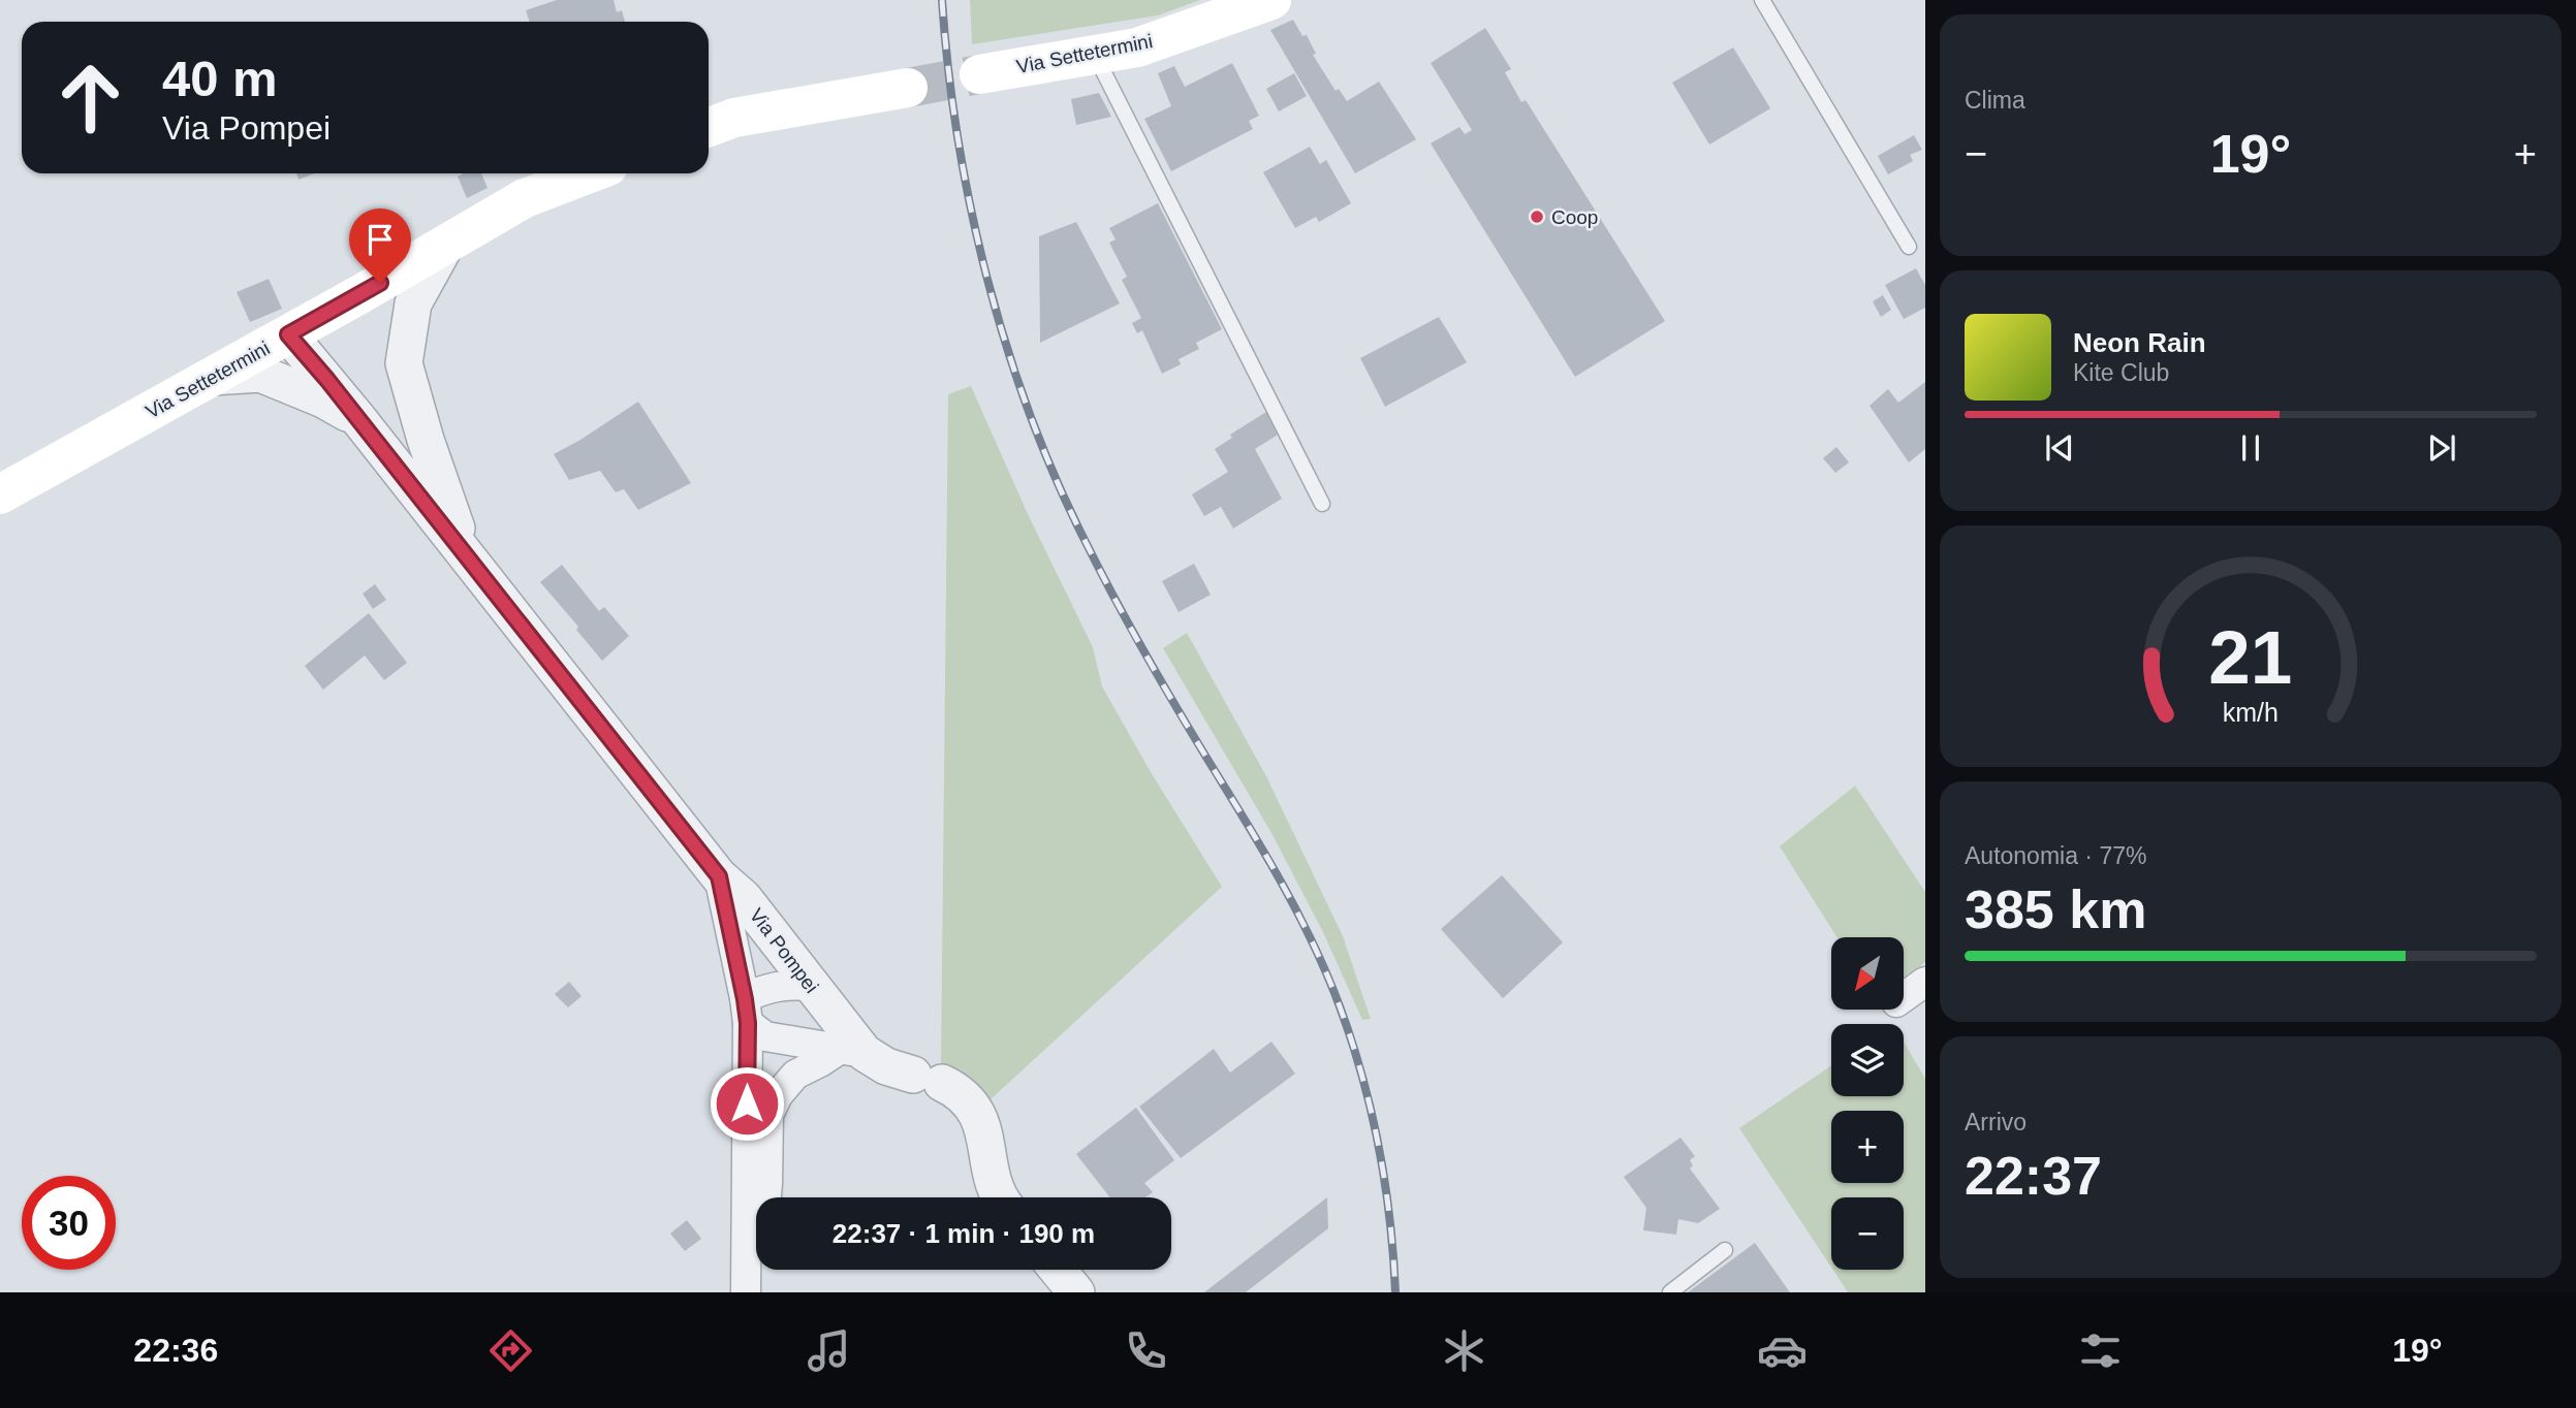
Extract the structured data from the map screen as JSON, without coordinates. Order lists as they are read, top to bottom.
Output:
{
  "streets": {
    "main road": ["Via Settetermini"],
    "street": ["Via Pompei"]
  },
  "crossings": [
    ["Via Settetermini", "Via Pompei"]
  ],
  "places": ["Coop"],
  "north": "bottom left",
  "page": {
    "tile": [
      "Clima",
      ["Autonomia · 77%", "385 km"],
      ["Arrivo", "22:37"]
    ],
    "turn": ["40 m", "Via Pompei"],
    "heat": ["−", "19°", "+"],
    "song": ["Neon Rain", "Kite Club"],
    "map_buttons": ["+", "−"],
    "limit": "30",
    "trip": "22:37 · 1 min · 190 m",
    "tabs": ["22:36", "19°"],
    "gauge": ["21", "km/h"]
  }
}
